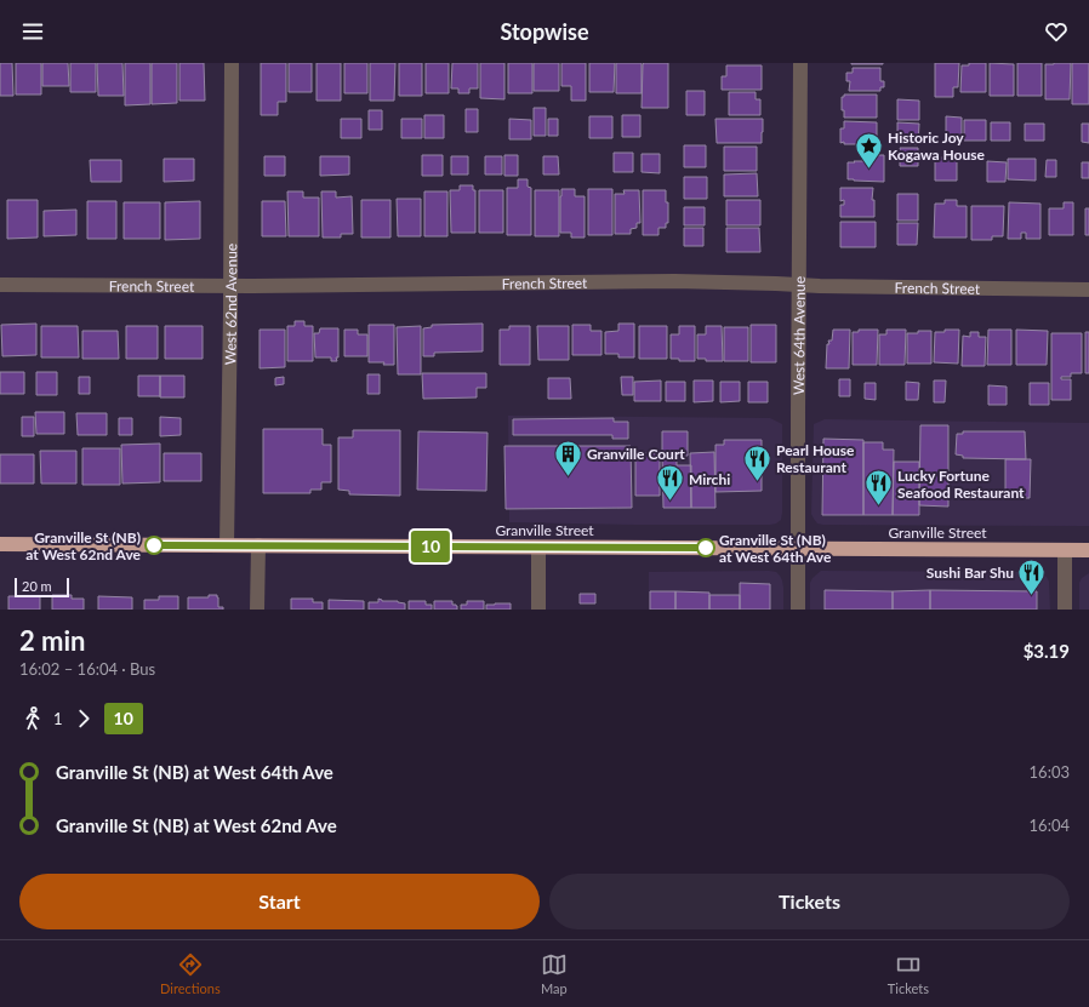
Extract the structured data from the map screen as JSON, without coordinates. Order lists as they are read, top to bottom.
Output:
{
  "streets": {
    "highway": ["Granville Street"],
    "street": ["French Street", "West 62nd Avenue", "West 64th Avenue"]
  },
  "crossings": [
    ["French Street", "West 62nd Avenue"],
    ["French Street", "West 64th Avenue"],
    ["West 62nd Avenue", "Granville Street"],
    ["West 64th Avenue", "Granville Street"]
  ],
  "places": {
    "place": ["Historic Joy Kogawa House"],
    "building": ["Granville Court"],
    "restaurant": [
      "Pearl House Restaurant",
      "Mirchi",
      "Lucky Fortune Seafood Restaurant",
      "Sushi Bar Shu"
    ],
    "other": ["Granville St (NB) at West 62nd Ave", "Granville St (NB) at West 64th Ave"]
  },
  "lines": ["bus line 10"],
  "scale_bar": "20 m",
  "page": {
    "header": "Stopwise",
    "on_map": "10",
    "scale": "20 m",
    "heading": ["2 min", "16:02 – 16:04 · Bus", "$3.19"],
    "legs": ["1", "10"],
    "list": [
      {
        "name": "Granville St (NB) at West 64th Ave",
        "value": "16:03"
      },
      {
        "name": "Granville St (NB) at West 62nd Ave",
        "value": "16:04"
      }
    ],
    "buttons": ["Start", "Tickets"],
    "tabs": ["Directions", "Map", "Tickets"]
  }
}
